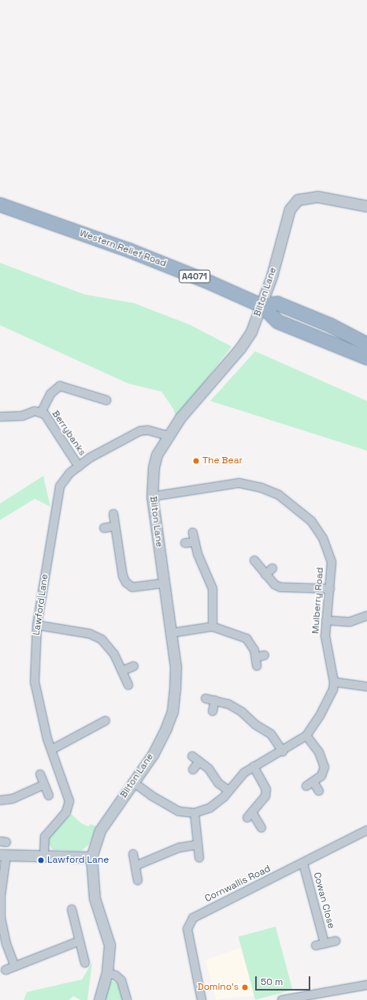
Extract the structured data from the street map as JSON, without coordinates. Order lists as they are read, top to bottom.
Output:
{
  "streets": {
    "highway": ["Western Relief Road", "A4071"],
    "street": [
      "Bilton Lane",
      "Berrybanks",
      "Mulberry Road",
      "Lawford Lane",
      "Cornwallis Road",
      "Cowan Close"
    ]
  },
  "crossings": [
    ["Western Relief Road", "Bilton Lane"],
    ["Bilton Lane", "Mulberry Road"],
    ["Bilton Lane", "Lawford Lane"],
    ["Berrybanks", "Lawford Lane"],
    ["Cornwallis Road", "Cowan Close"]
  ],
  "places": ["The Bear", "Lawford Lane", "Domino's"],
  "scale_bar": "50 m"
}
